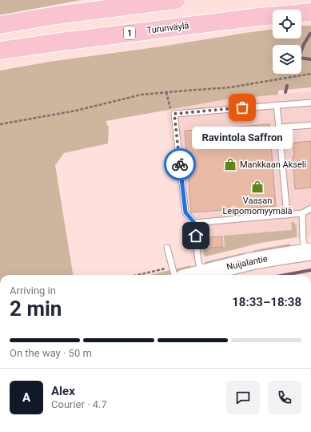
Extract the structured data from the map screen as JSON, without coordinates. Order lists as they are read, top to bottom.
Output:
{
  "streets": {
    "highway": ["Turunväylä", "1"],
    "main road": ["Nuijalantie"]
  },
  "places": {
    "other": ["Ravintola Saffron"],
    "shop": ["Mankkaan Akseli", "Vaasan Leipomomyymälä"]
  },
  "page": {
    "bubble": "Ravintola Saffron",
    "heading": ["2 min", "Arriving in", "18:33–18:38"],
    "panel": ["Alex", "Courier · 4.7"],
    "bar": "On the way · 50 m",
    "round": "A"
  }
}
